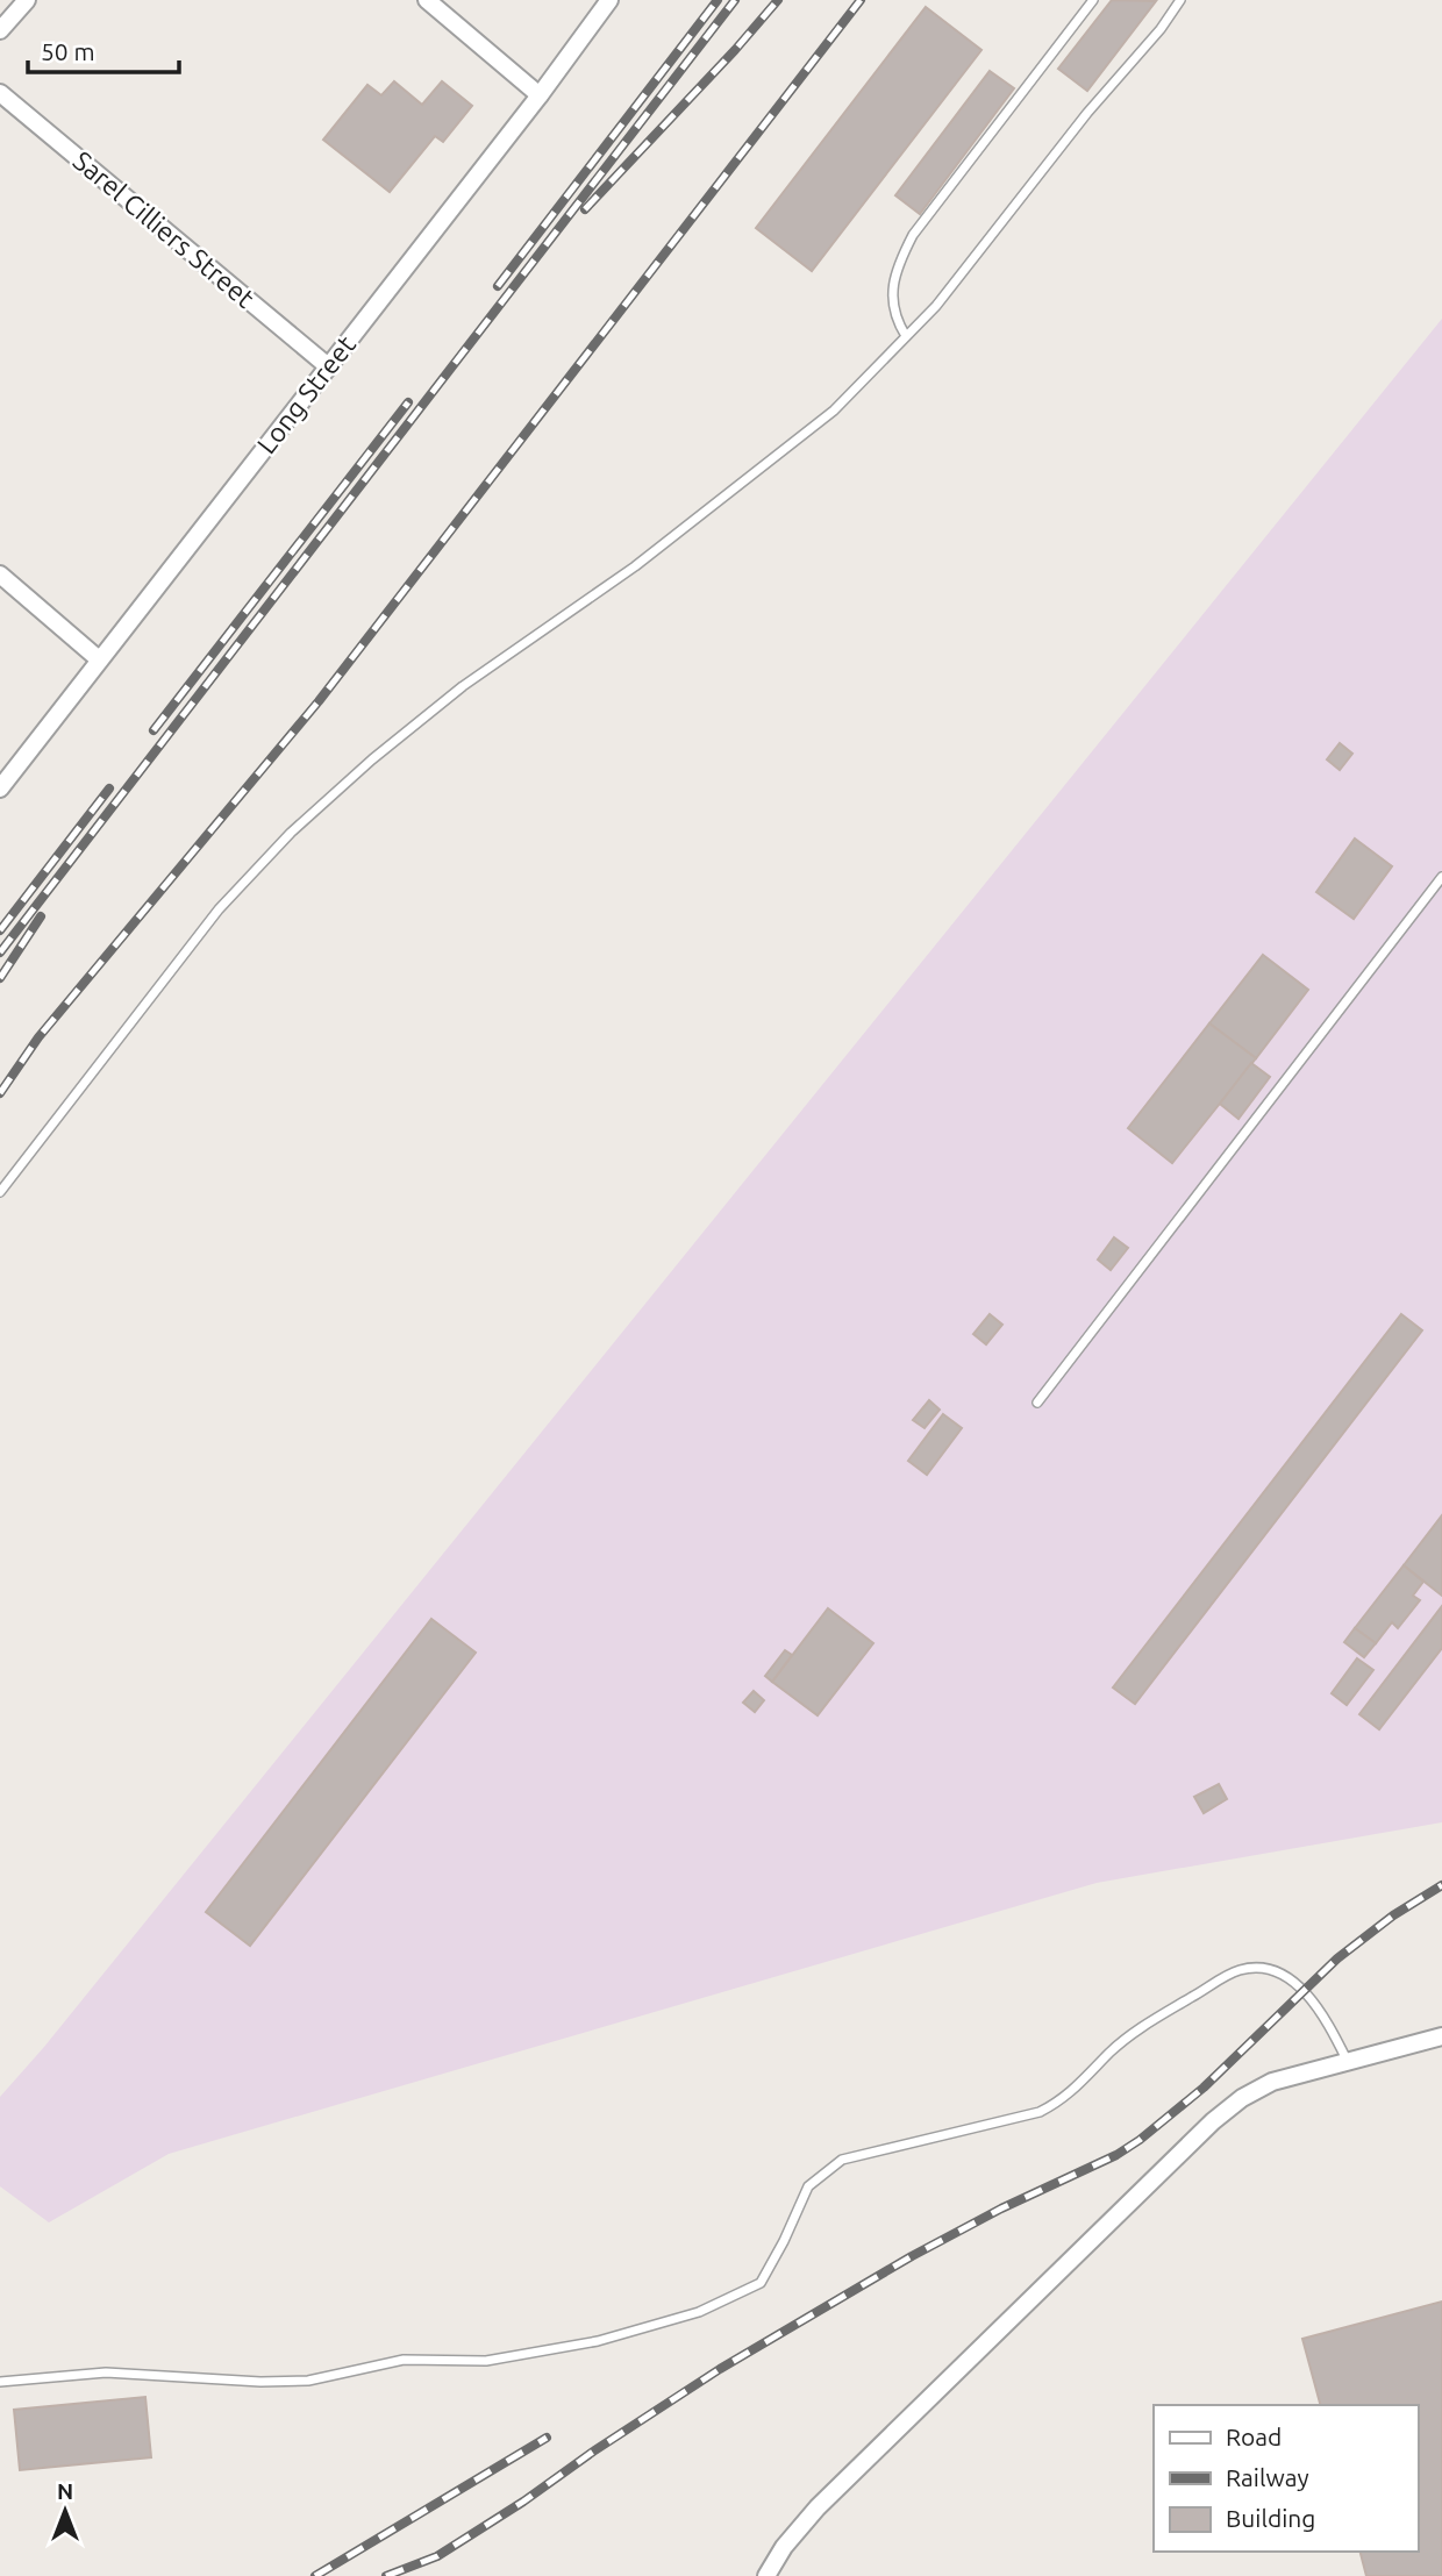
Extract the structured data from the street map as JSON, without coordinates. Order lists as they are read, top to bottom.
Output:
{
  "streets": {
    "street": ["Sarel Cilliers Street", "Long Street"]
  },
  "crossings": [
    ["Sarel Cilliers Street", "Long Street"]
  ],
  "legend": ["Road", "Railway", "Building"],
  "scale_bar": "50 m",
  "north": "top"
}
